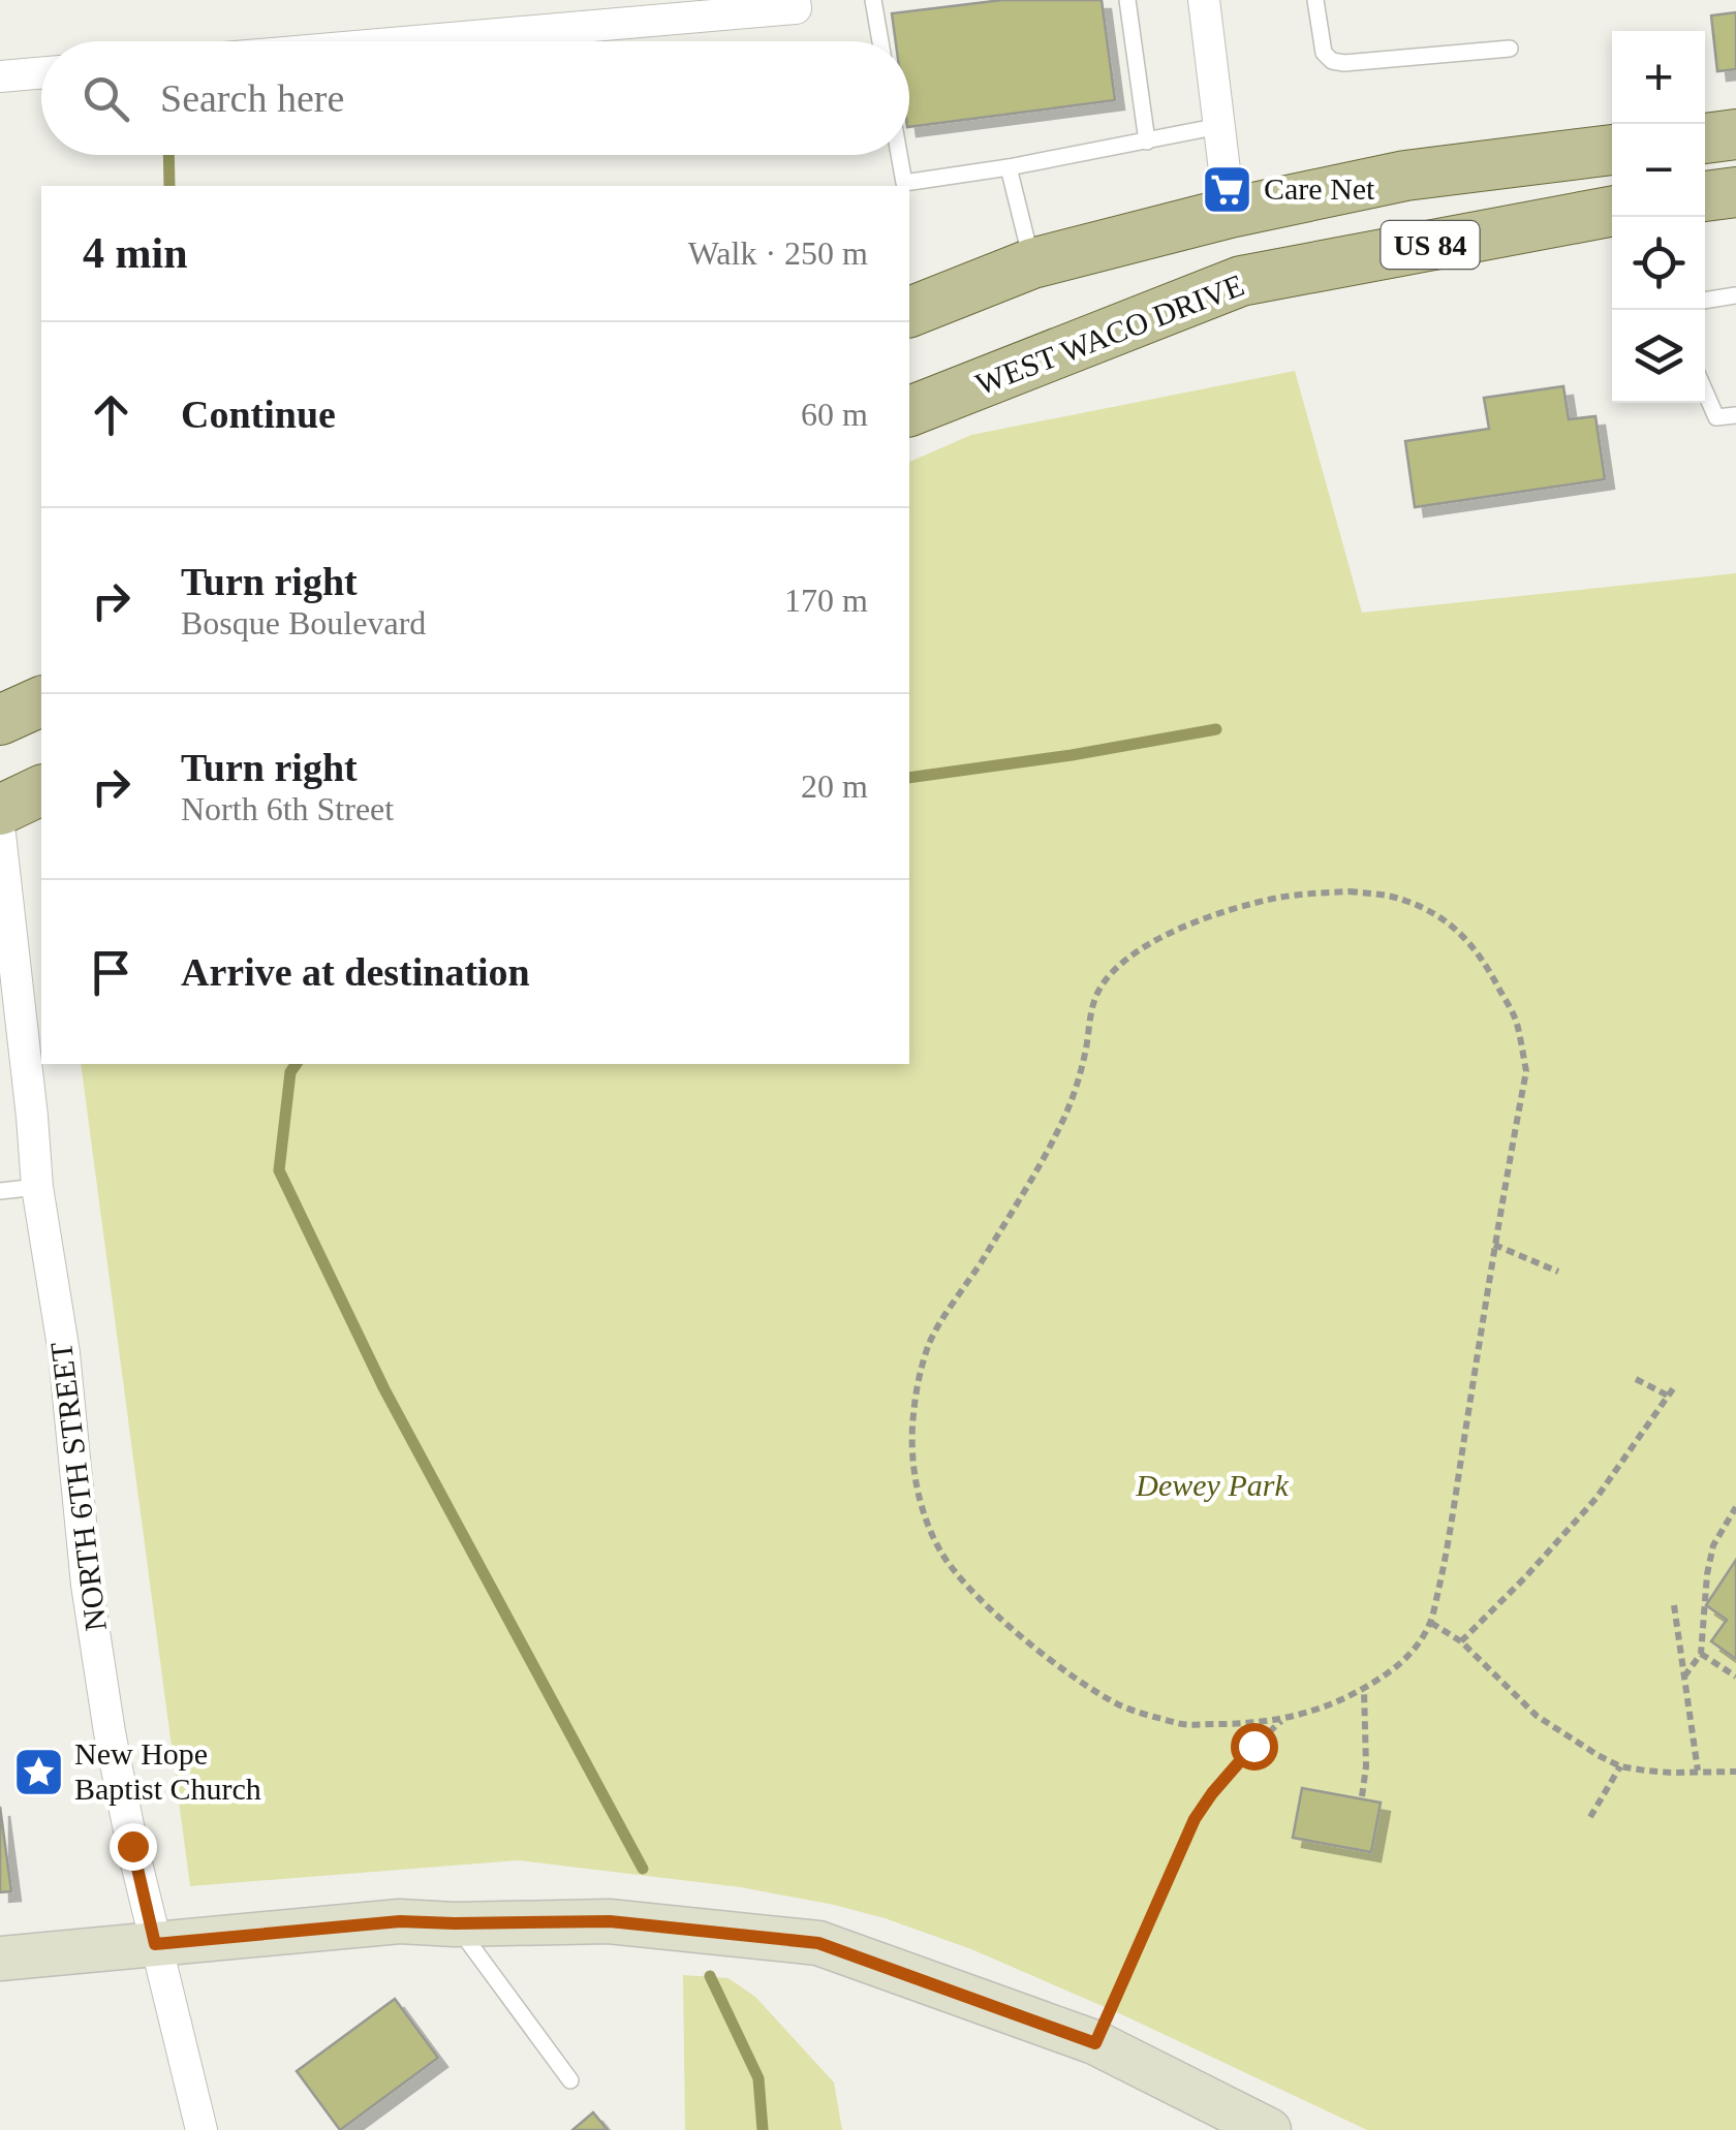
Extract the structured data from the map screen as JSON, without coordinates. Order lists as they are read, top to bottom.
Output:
{
  "streets": {
    "main road": ["US 84", "WEST WACO DRIVE"],
    "street": ["NORTH 6TH STREET"]
  },
  "parks": ["Dewey Park"],
  "places": {
    "supermarket": ["Care Net"],
    "place": ["New Hope Baptist Church"]
  },
  "page": {
    "map_buttons": ["+", "−"],
    "search": "Search here",
    "heading": ["4 min", "Walk · 250 m"],
    "list": [
      ["Continue", "60 m"],
      ["Turn right", "Bosque Boulevard", "170 m"],
      ["Turn right", "North 6th Street", "20 m"],
      "Arrive at destination"
    ]
  }
}
